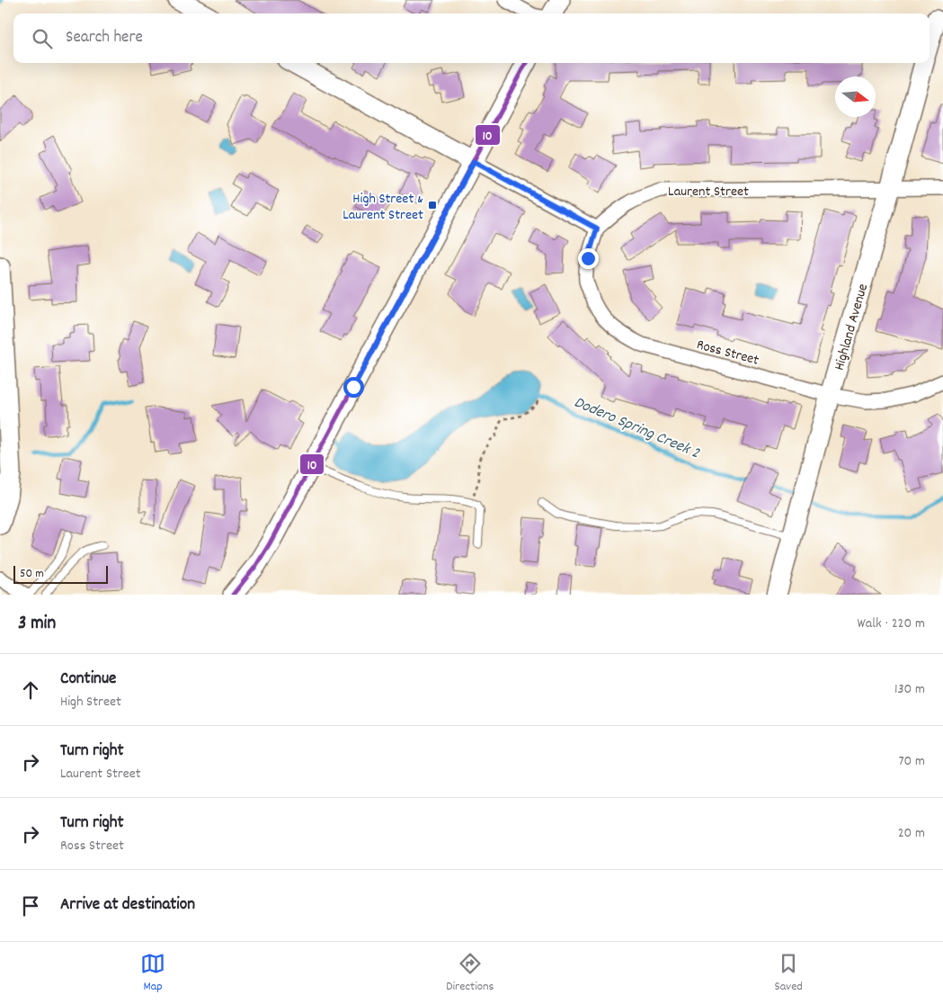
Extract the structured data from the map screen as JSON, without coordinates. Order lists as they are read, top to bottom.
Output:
{
  "streets": {
    "street": ["Laurent Street", "Highland Avenue", "Ross Street"]
  },
  "crossings": [
    ["Laurent Street", "Highland Avenue"],
    ["Laurent Street", "Ross Street"],
    ["Highland Avenue", "Ross Street"]
  ],
  "water": ["Dodero Spring Creek 2"],
  "places": {
    "transit": ["High Street & Laurent Street"]
  },
  "lines": ["transit line 10"],
  "scale_bar": "50 m",
  "north": "right",
  "page": {
    "search": "Search here",
    "scale": "50 m",
    "heading": ["3 min", "Walk · 220 m"],
    "list": [
      ["Continue", "High Street", "130 m"],
      ["Turn right", "Laurent Street", "70 m"],
      ["Turn right", "Ross Street", "20 m"],
      "Arrive at destination"
    ],
    "nav": ["Map", "Directions", "Saved"]
  }
}
